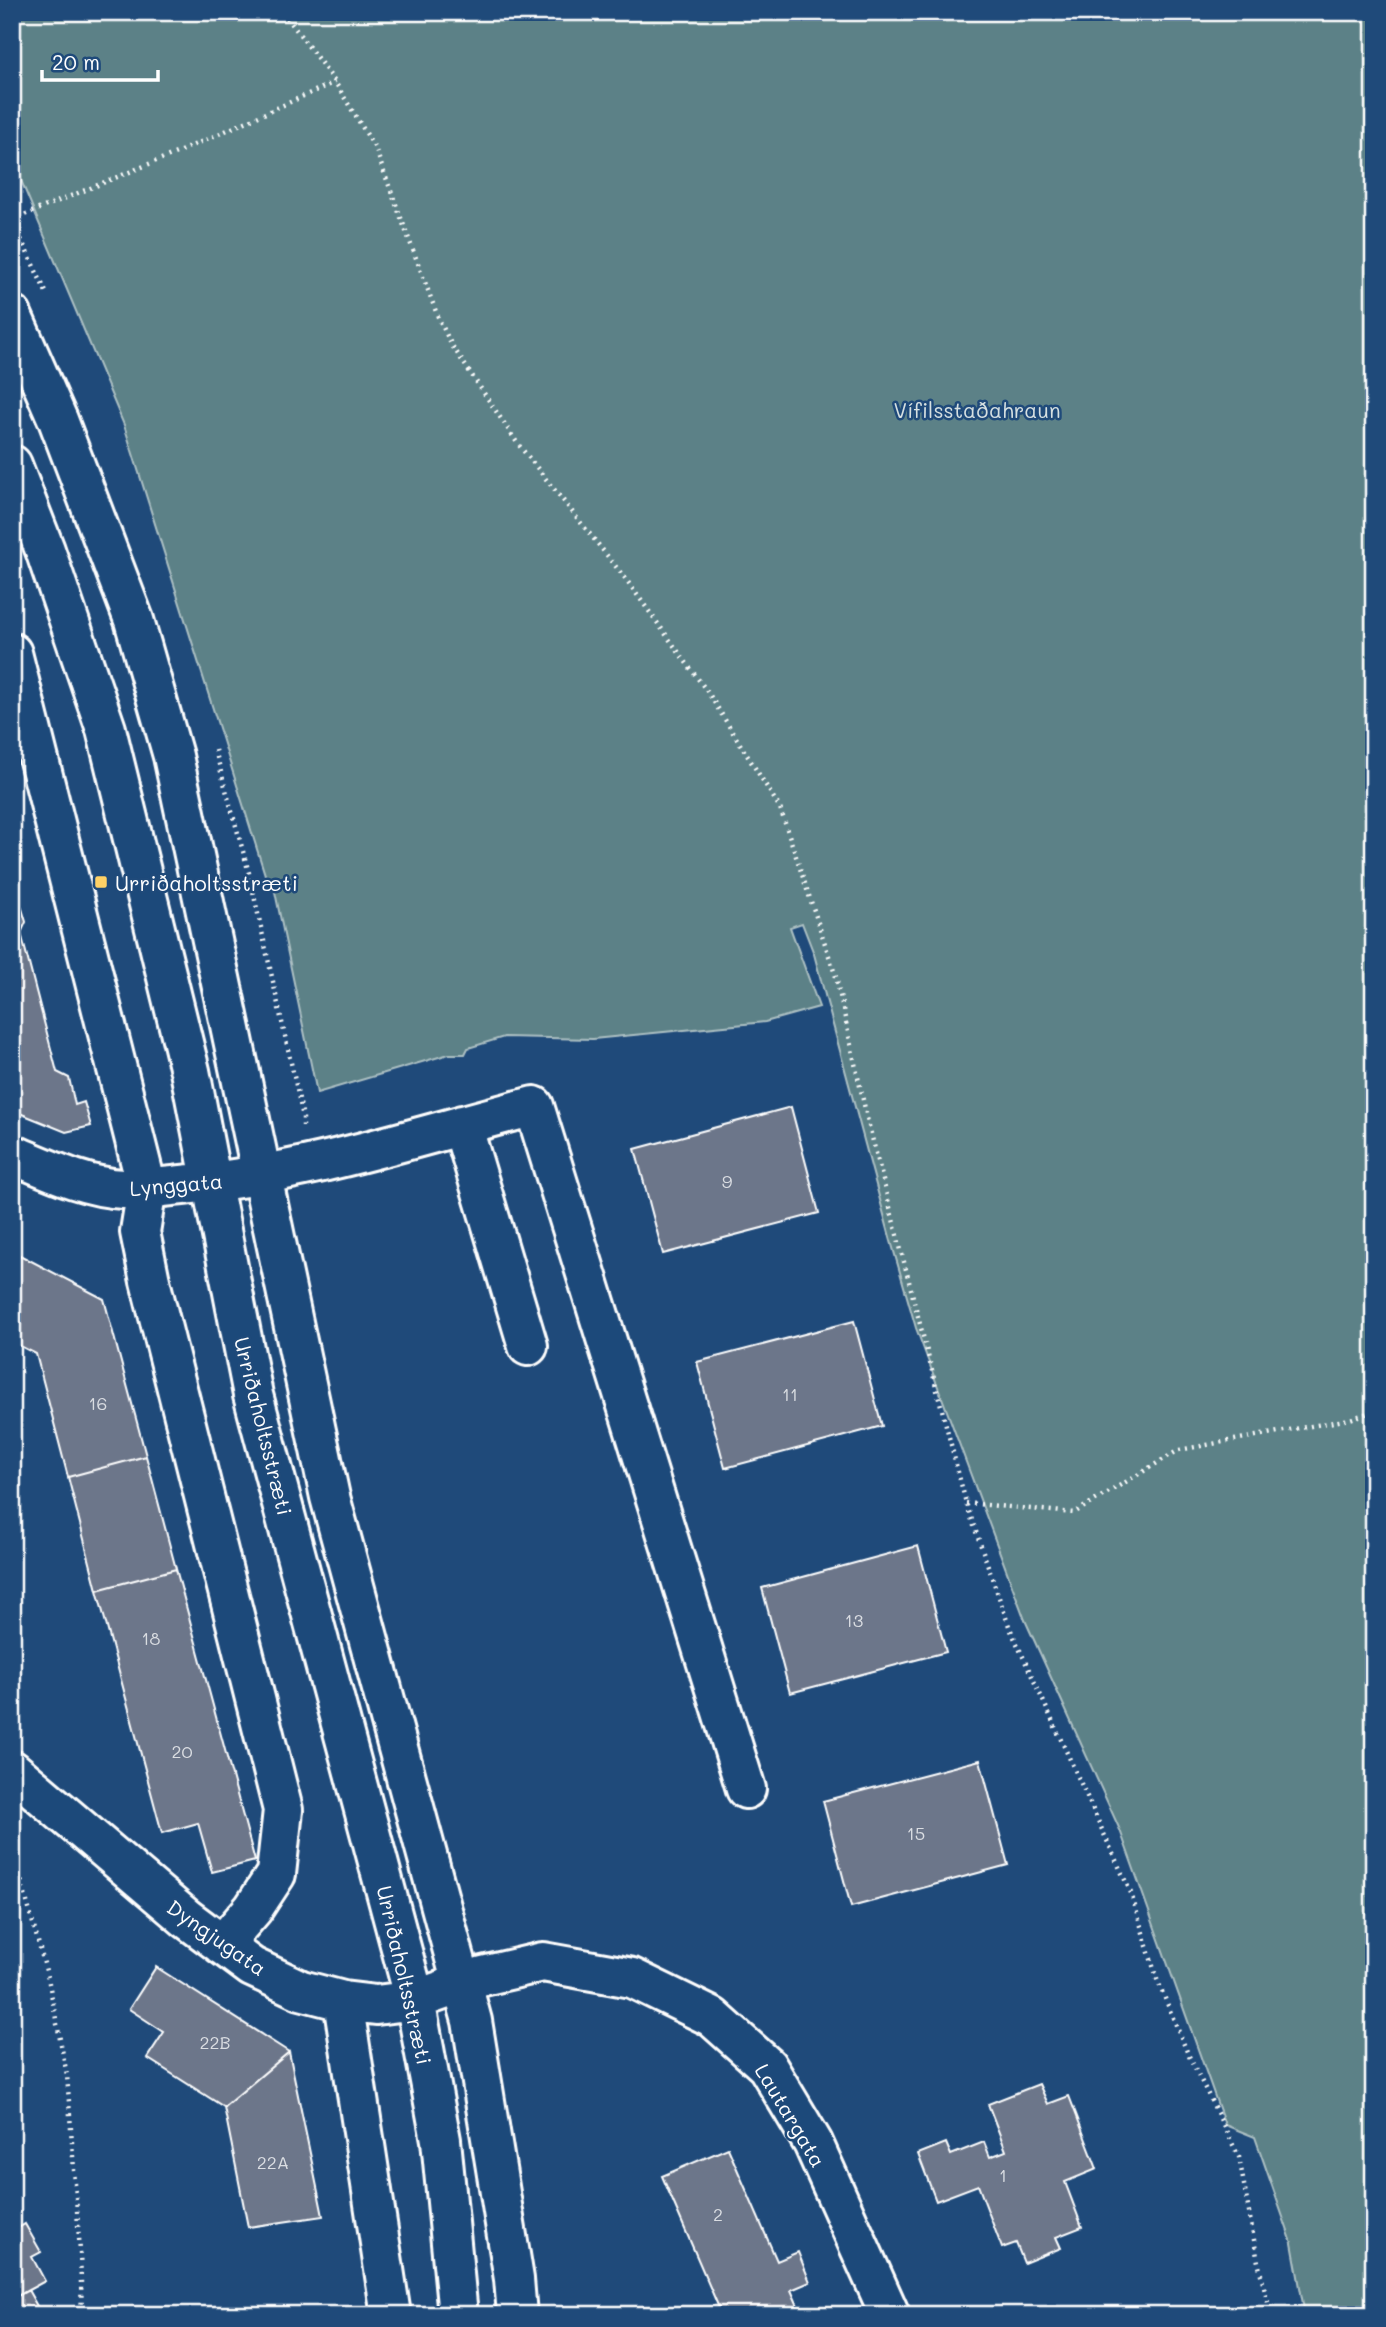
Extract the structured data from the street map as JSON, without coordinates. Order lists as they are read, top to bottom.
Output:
{
  "streets": {
    "street": [
      "Lynggata",
      "Urriðaholtsstræti",
      "Dyngjugata",
      "Lautargata"
    ]
  },
  "crossings": [
    ["Lynggata", "Urriðaholtsstræti"],
    ["Urriðaholtsstræti", "Dyngjugata"],
    ["Dyngjugata", "Lautargata"]
  ],
  "parks": ["Vífilsstaðahraun"],
  "places": {
    "transit": ["Urriðaholtsstræti"]
  },
  "house_numbers": [
    "9",
    "11",
    "16",
    "13",
    "18",
    "20",
    "15",
    "22B",
    "22A",
    "1",
    "2"
  ],
  "scale_bar": "20 m"
}
